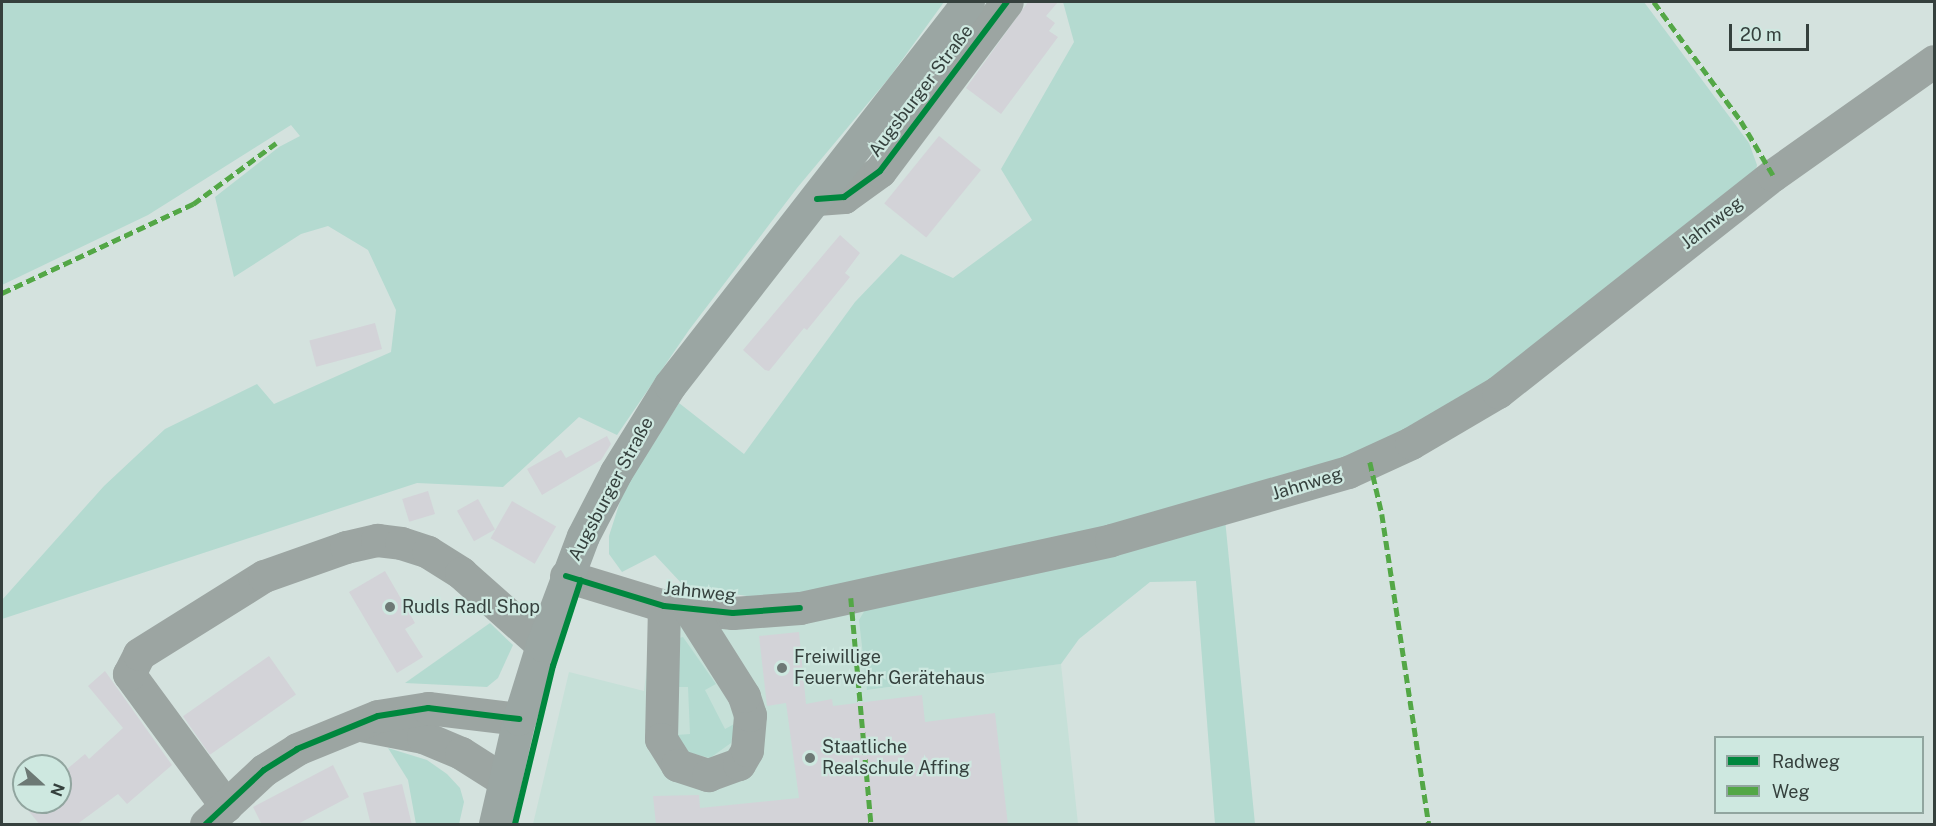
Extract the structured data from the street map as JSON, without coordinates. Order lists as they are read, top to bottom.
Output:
{
  "streets": {
    "main road": ["Augsburger Straße"],
    "street": ["Jahnweg"]
  },
  "crossings": [
    ["Augsburger Straße", "Jahnweg"]
  ],
  "places": ["Rudls Radl Shop", "Freiwillige Feuerwehr Gerätehaus", "Staatliche Realschule Affing"],
  "legend": ["Radweg", "Weg"],
  "scale_bar": "20 m",
  "north": "right"
}
